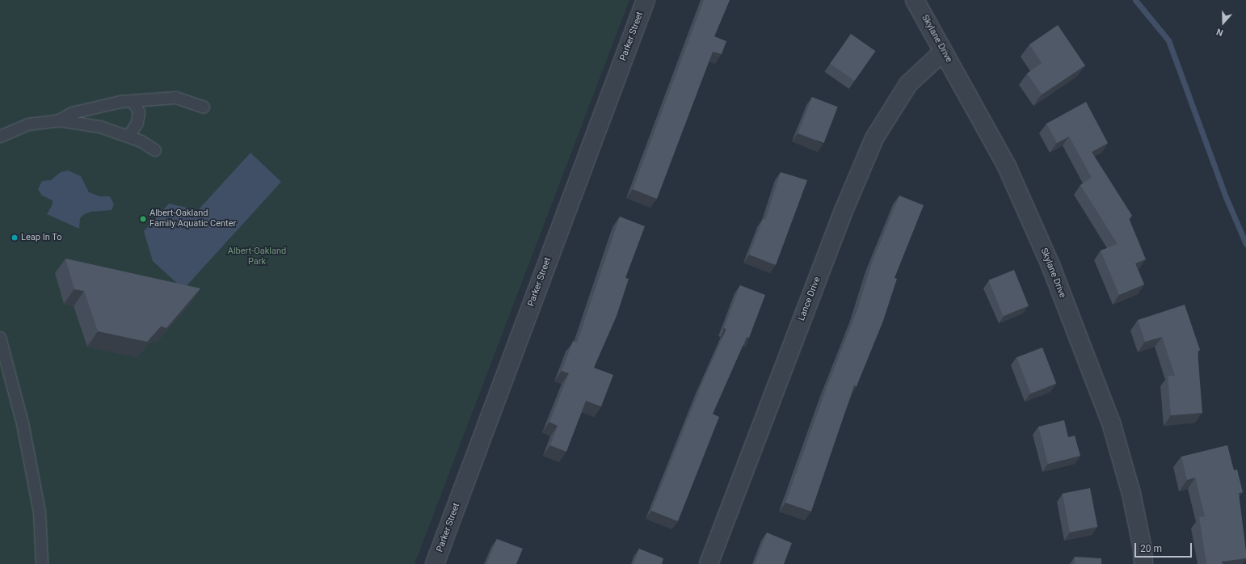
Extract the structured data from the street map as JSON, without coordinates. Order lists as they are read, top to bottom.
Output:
{
  "streets": {
    "street": ["Parker Street", "Skylane Drive", "Lance Drive"]
  },
  "crossings": [
    ["Skylane Drive", "Lance Drive"]
  ],
  "parks": ["Albert-Oakland Park"],
  "places": ["Albert-Oakland Family Aquatic Center", "Leap In To"],
  "scale_bar": "20 m",
  "north": "bottom"
}
